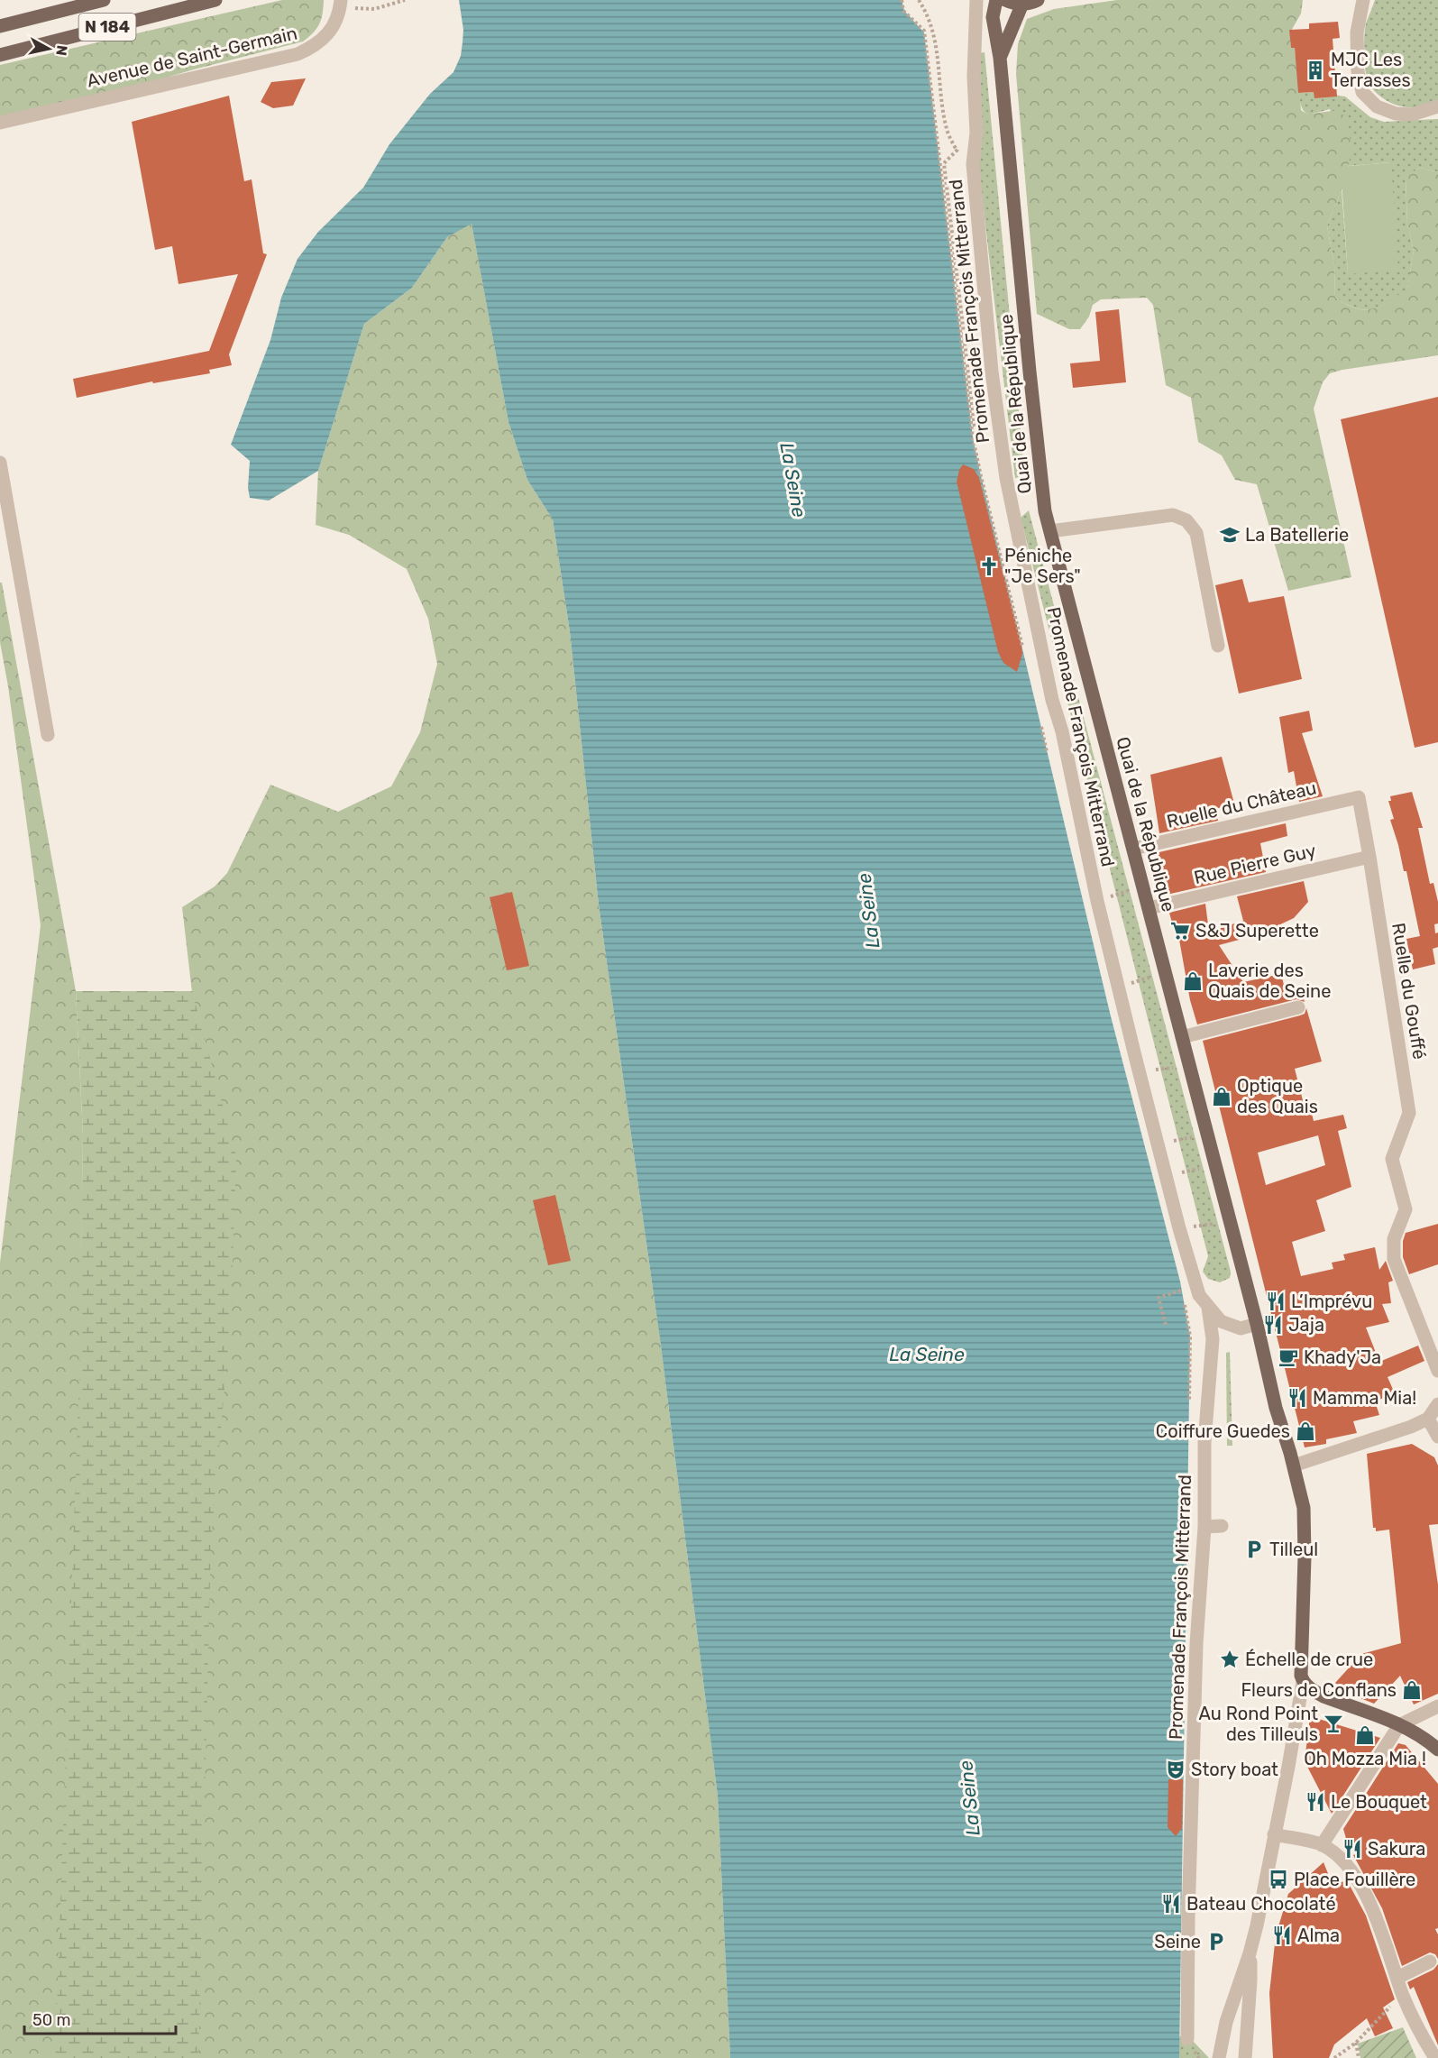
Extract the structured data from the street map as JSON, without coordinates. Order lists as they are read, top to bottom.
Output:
{
  "streets": {
    "main road": ["N 184", "Quai de la République"],
    "street": [
      "Avenue de Saint-Germain",
      "Promenade François Mitterrand",
      "Ruelle du Château",
      "Rue Pierre Guy",
      "Ruelle du Gouffé"
    ]
  },
  "crossings": [
    ["Promenade François Mitterrand", "Quai de la République"],
    ["Quai de la République", "Ruelle du Château"],
    ["Quai de la République", "Rue Pierre Guy"],
    ["Ruelle du Château", "Ruelle du Gouffé"],
    ["Rue Pierre Guy", "Ruelle du Gouffé"]
  ],
  "water": ["La Seine"],
  "places": {
    "building": ["MJC Les Terrasses"],
    "school or university": ["La Batellerie"],
    "church": ["Péniche \"Je Sers\""],
    "supermarket": ["S&J Superette"],
    "shop": [
      "Laverie des Quais de Seine",
      "Optique des Quais",
      "Coiffure Guedes",
      "Fleurs de Conflans",
      "Oh Mozza Mia !"
    ],
    "restaurant": [
      "L’Imprévu",
      "Jaja",
      "Mamma Mia!",
      "Le Bouquet",
      "Sakura",
      "Bateau Chocolaté",
      "Alma"
    ],
    "cafe": ["Khady'Ja"],
    "parking": ["Tilleul", "Seine"],
    "place": ["Échelle de crue"],
    "bar": ["Au Rond Point des Tilleuls"],
    "theatre": ["Story boat"],
    "bus stop": ["Place Fouillère"]
  },
  "scale_bar": "50 m",
  "north": "right"
}
